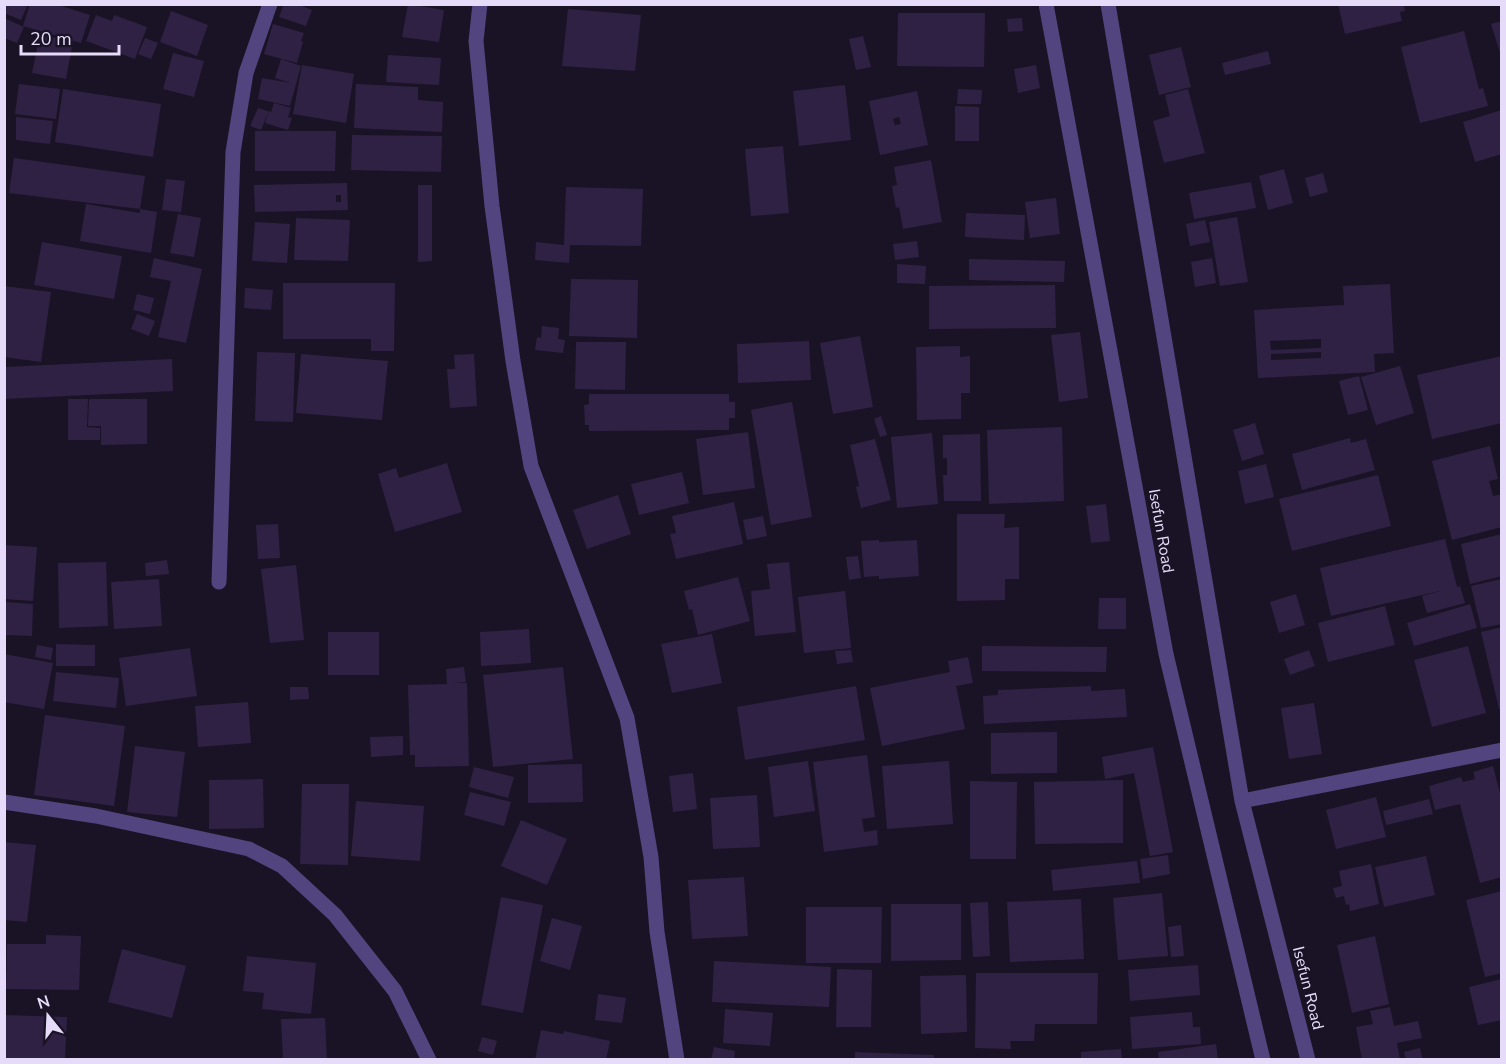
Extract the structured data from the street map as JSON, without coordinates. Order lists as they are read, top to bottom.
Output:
{
  "streets": {
    "street": ["Isefun Road"]
  },
  "scale_bar": "20 m",
  "north": "top"
}
